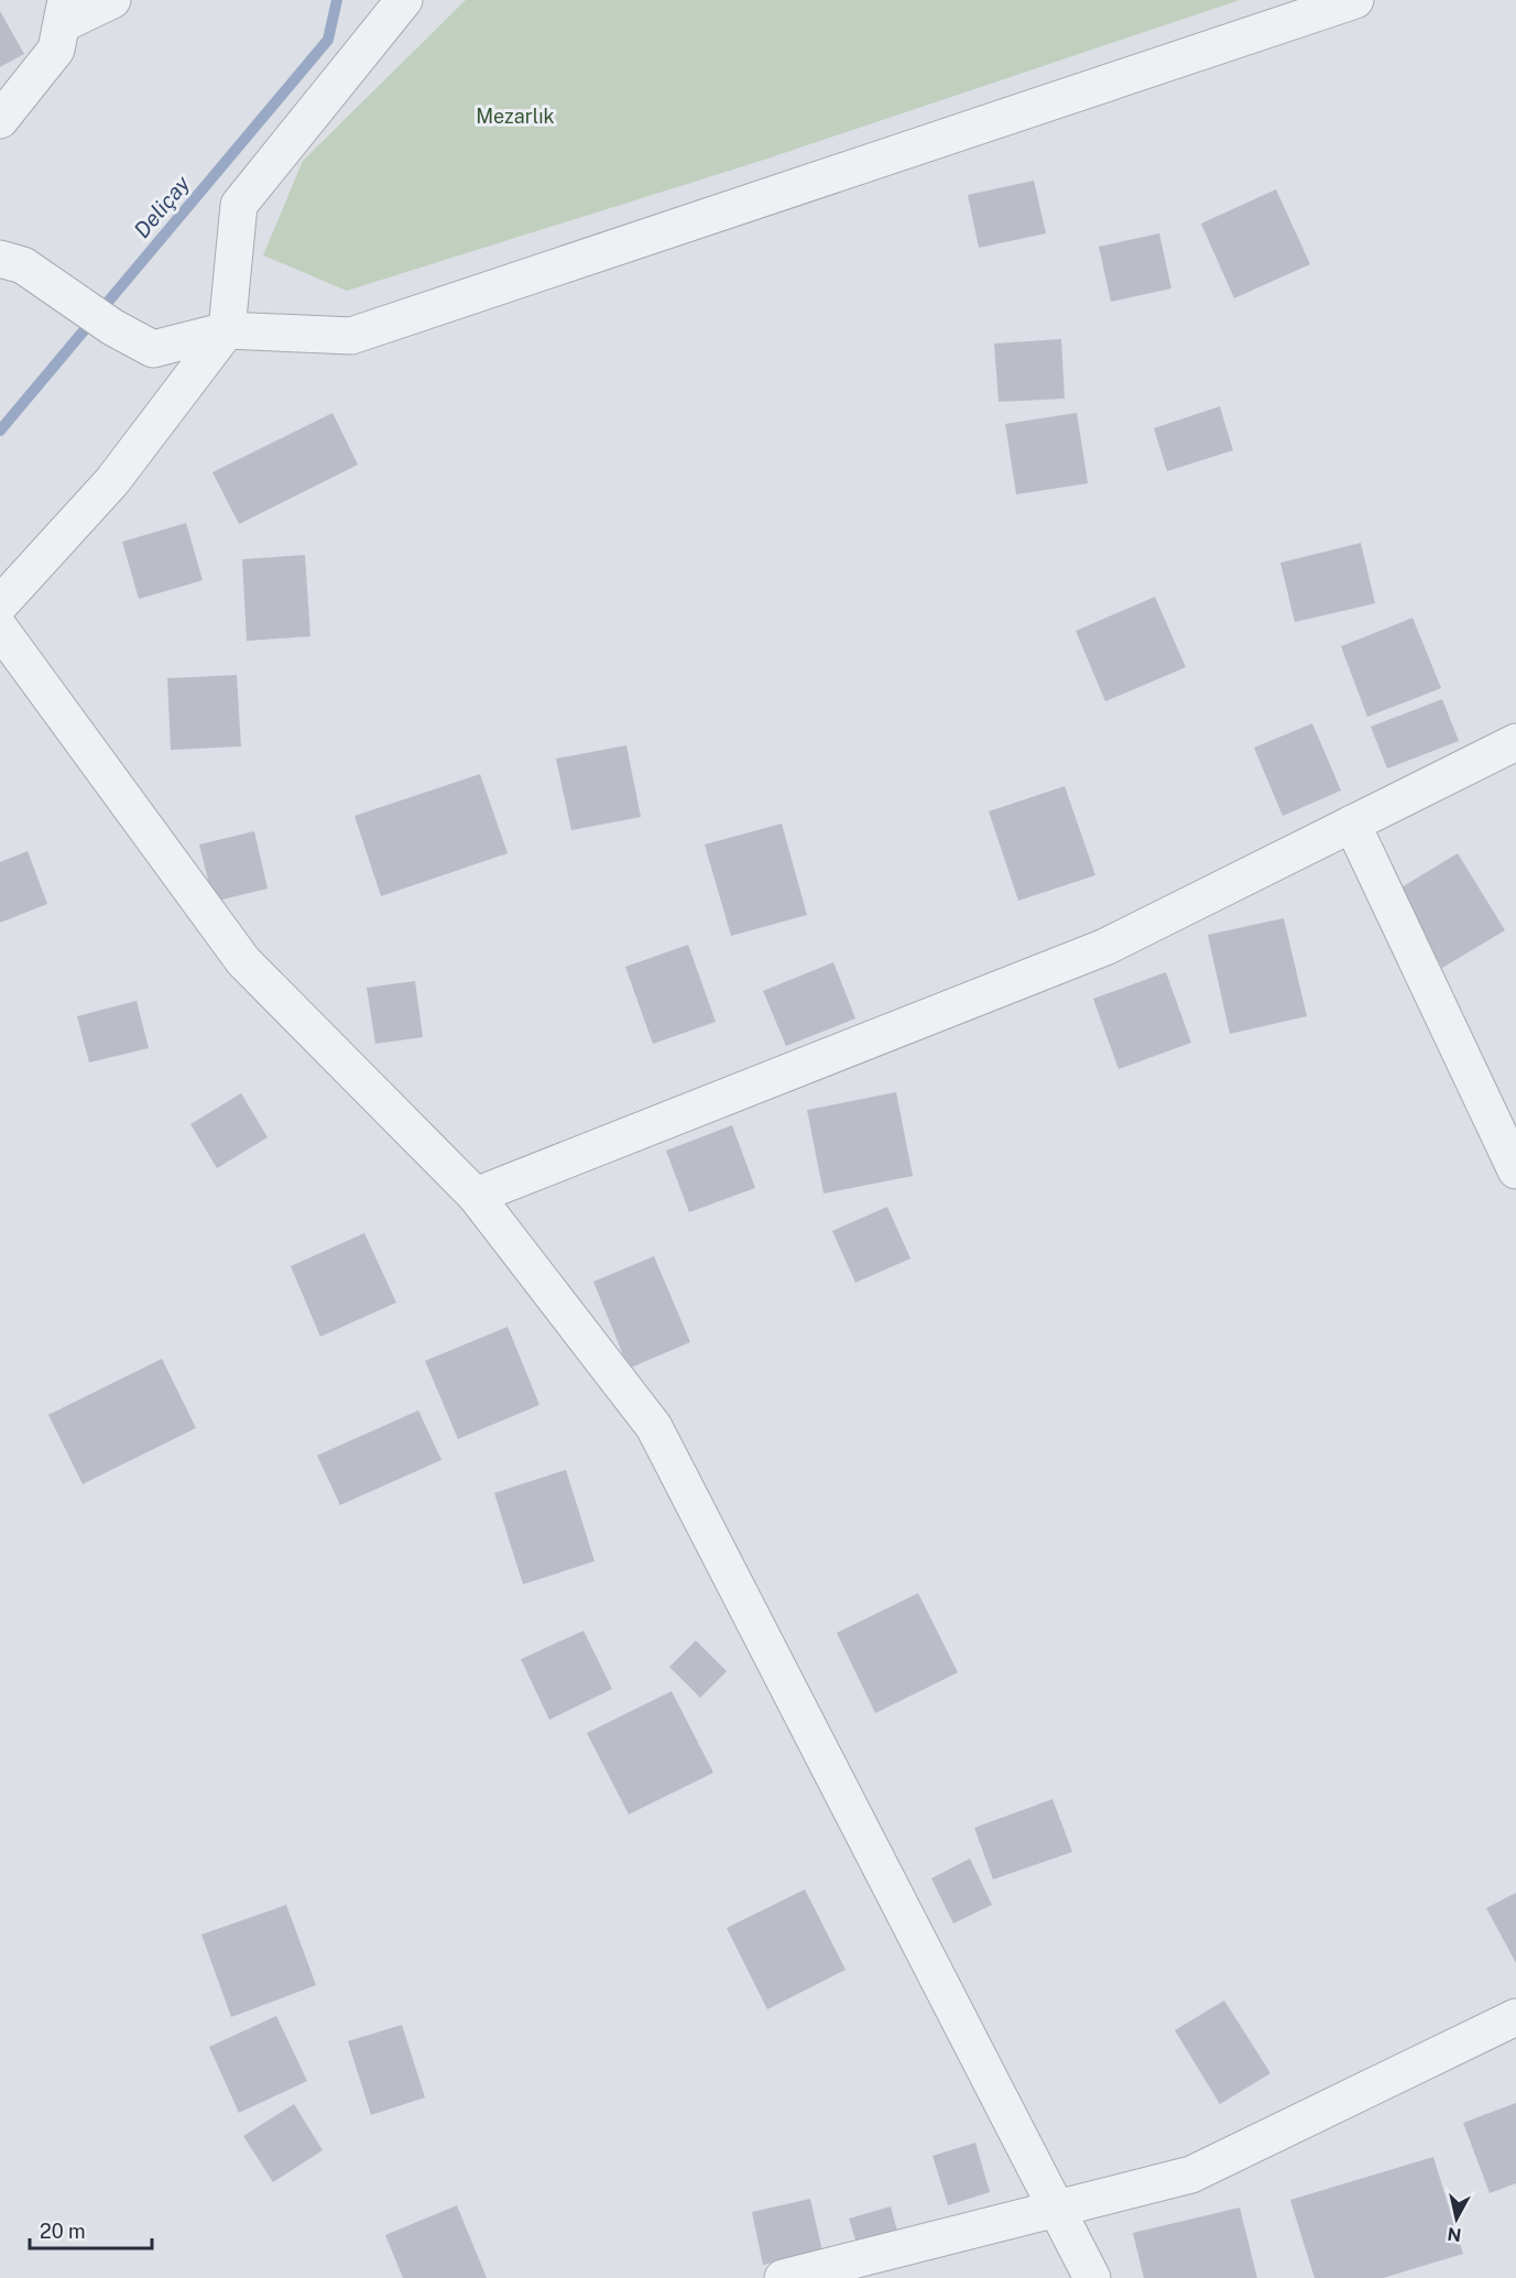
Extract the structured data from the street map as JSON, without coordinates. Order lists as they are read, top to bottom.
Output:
{
  "water": ["Deliçay"],
  "parks": ["Mezarlık"],
  "scale_bar": "20 m",
  "north": "bottom"
}
